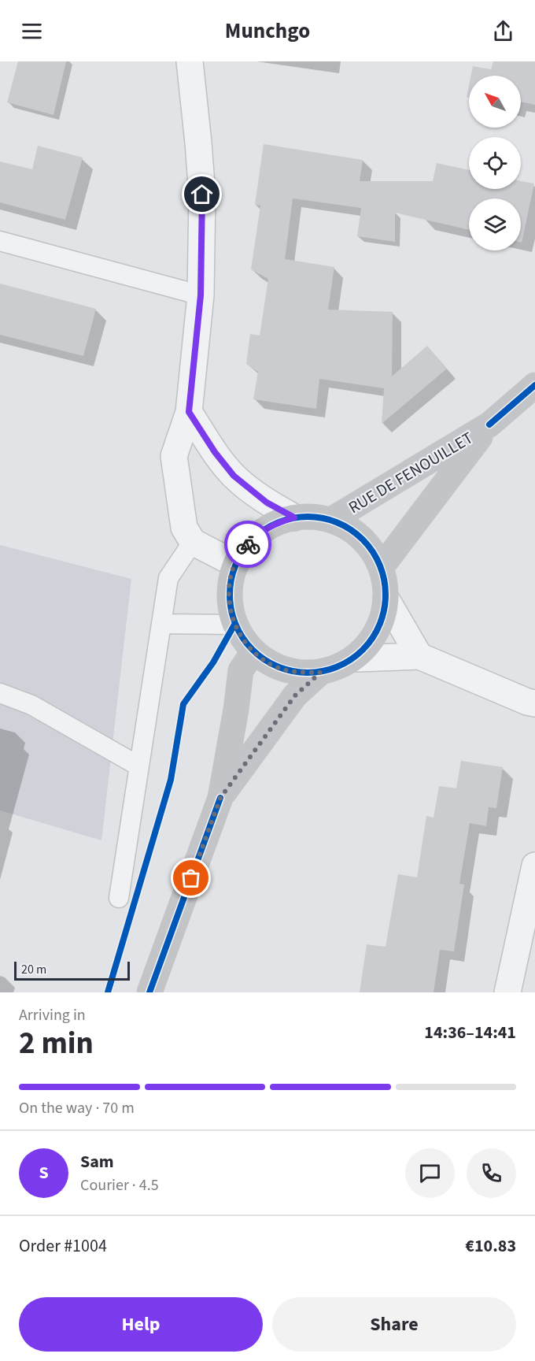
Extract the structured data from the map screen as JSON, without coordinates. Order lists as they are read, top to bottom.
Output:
{
  "streets": {
    "main road": ["RUE DE FENOUILLET"]
  },
  "scale_bar": "20 m",
  "north": "top left",
  "page": {
    "header": "Munchgo",
    "scale": "20 m",
    "heading": ["2 min", "Arriving in", "14:36–14:41"],
    "panel": [
      "Sam",
      "Courier · 4.5",
      "Order #1004",
      "€10.83"
    ],
    "bar": "On the way · 70 m",
    "round": "S",
    "buttons": ["Help", "Share"]
  }
}
